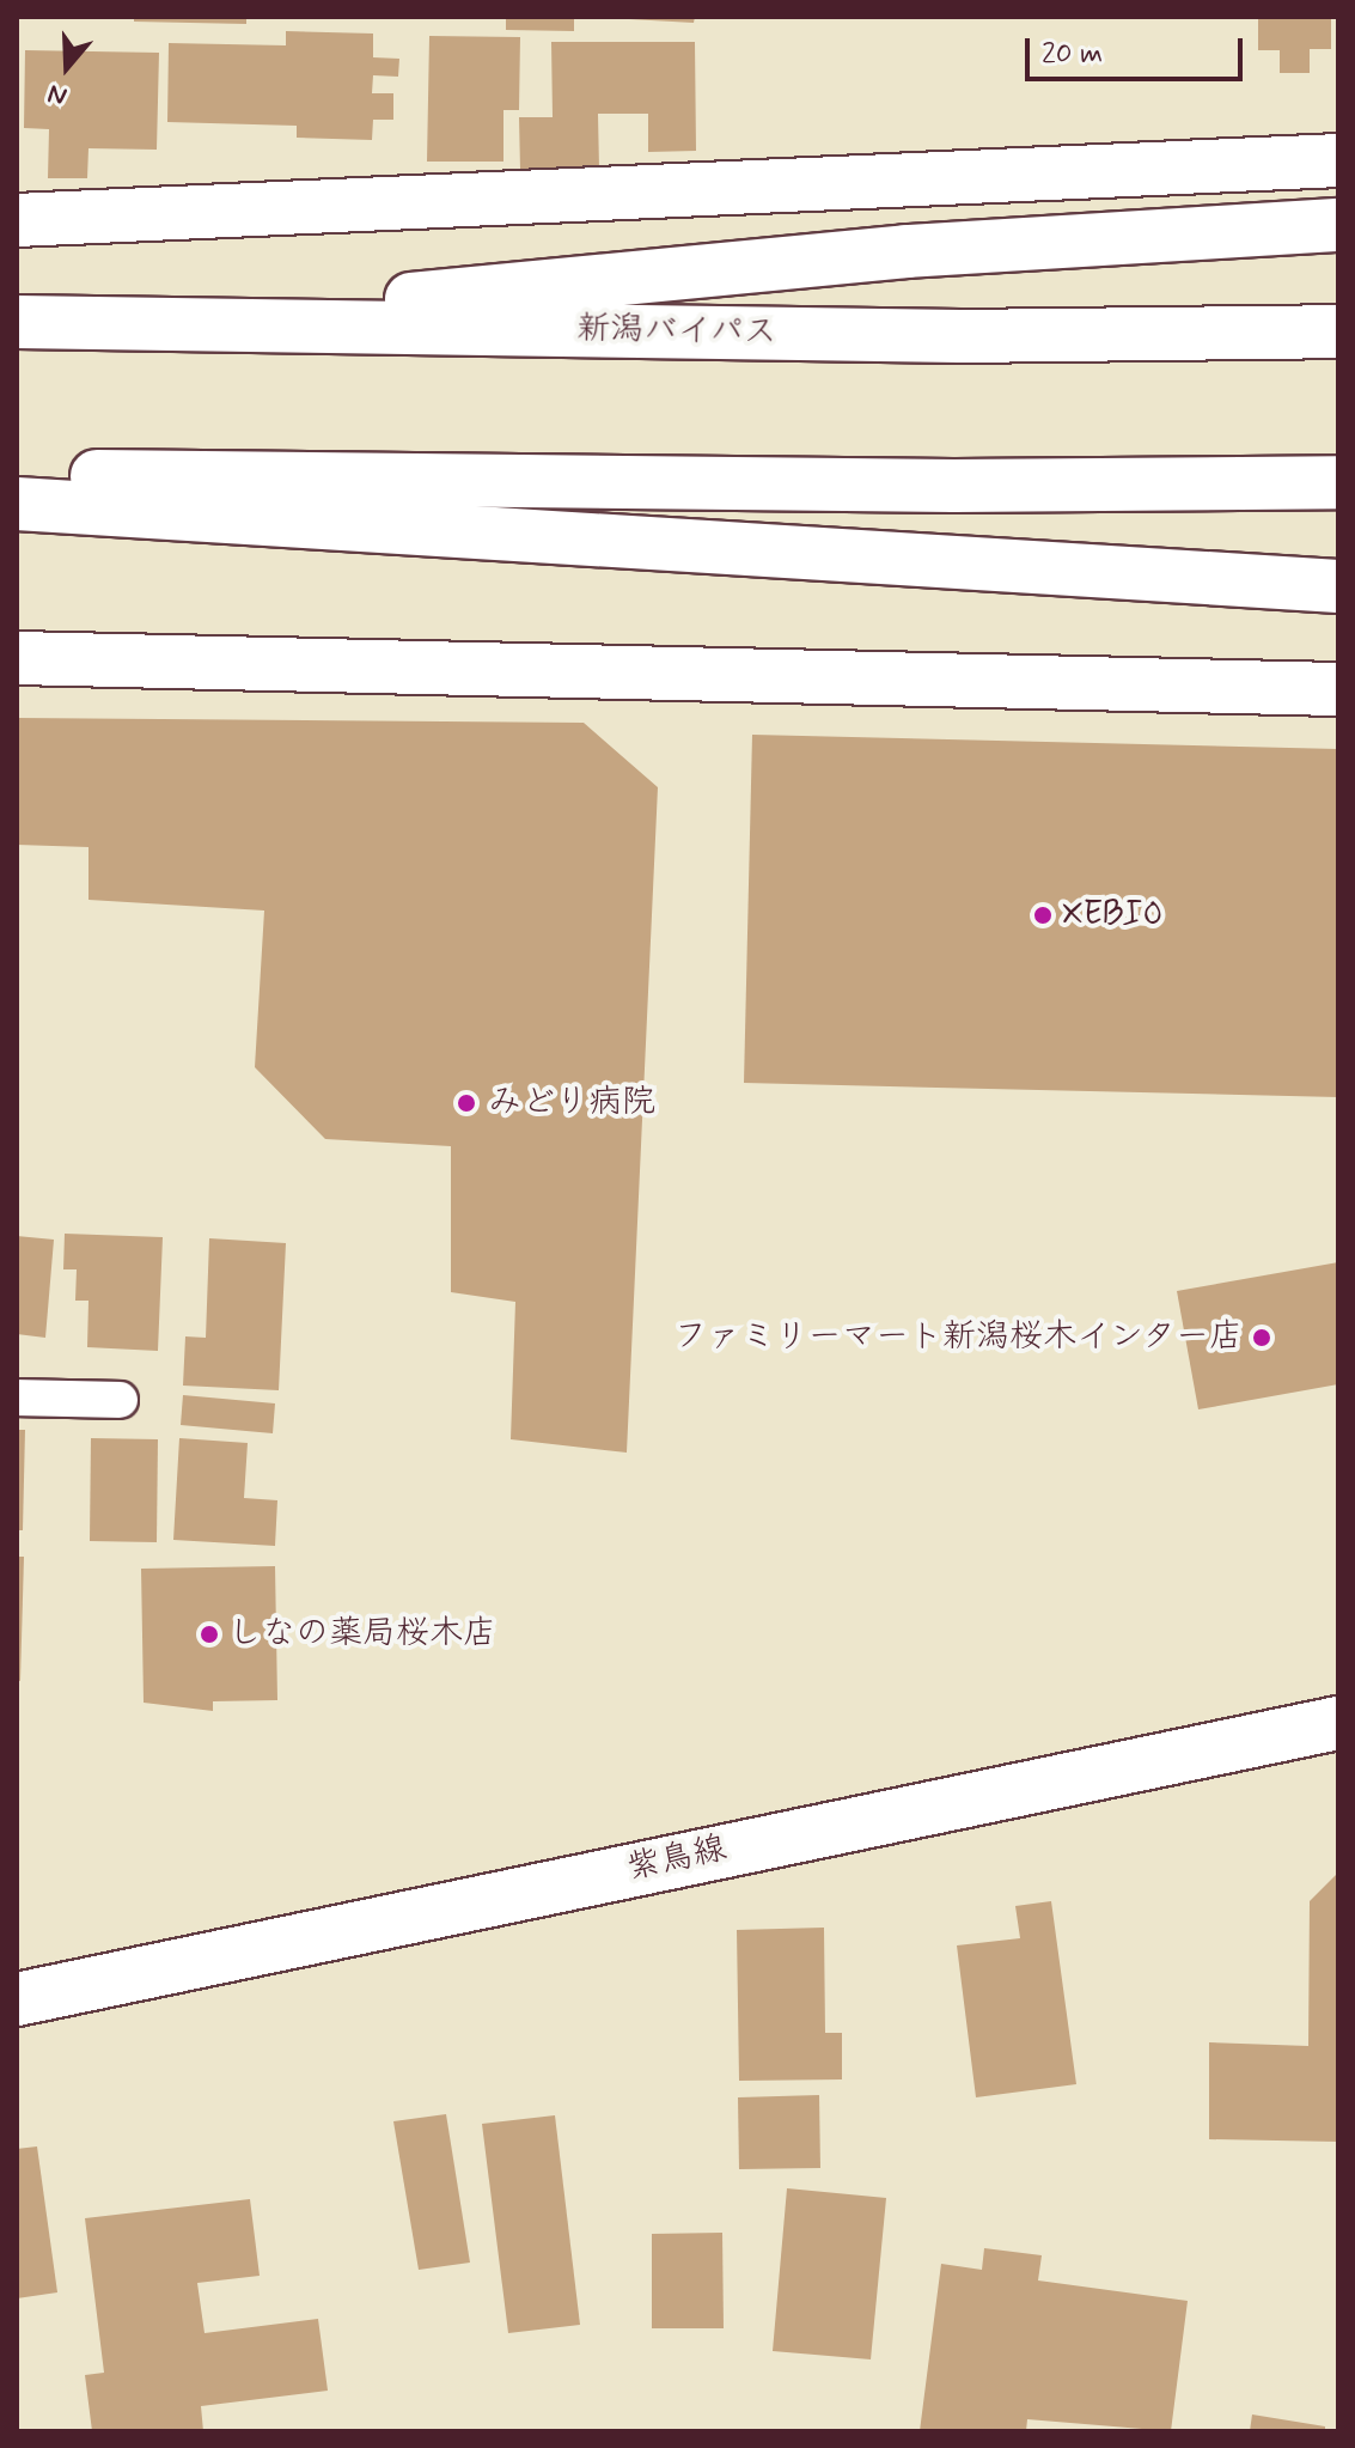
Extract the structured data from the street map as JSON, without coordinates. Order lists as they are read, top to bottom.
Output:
{
  "streets": {
    "main road": ["新潟バイパス", "紫鳥線"]
  },
  "places": [
    "XEBIO",
    "みどり病院",
    "ファミリーマート新潟桜木インター店",
    "しなの薬局桜木店"
  ],
  "scale_bar": "20 m",
  "north": "bottom"
}
